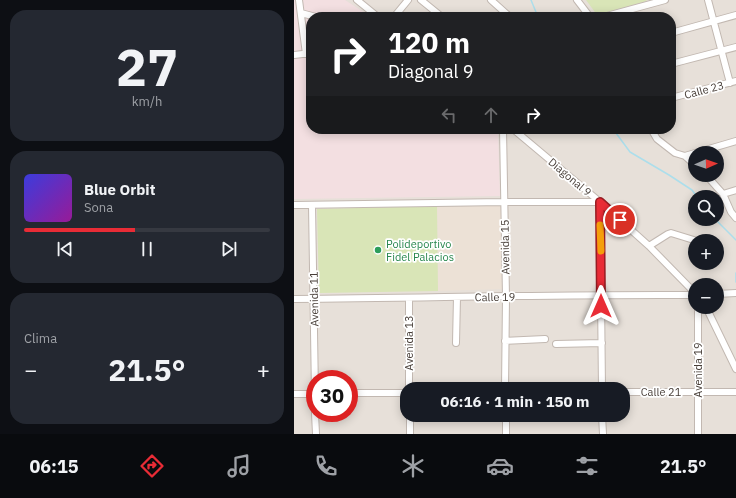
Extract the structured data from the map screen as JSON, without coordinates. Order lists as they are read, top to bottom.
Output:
{
  "streets": {
    "street": [
      "Calle 23",
      "Diagonal 9",
      "Avenida 15",
      "Calle 19",
      "Avenida 11",
      "Avenida 13",
      "Avenida 19",
      "Calle 21"
    ]
  },
  "crossings": [
    ["Avenida 15", "Calle 19"],
    ["Calle 19", "Avenida 11"],
    ["Calle 19", "Avenida 13"],
    ["Avenida 19", "Calle 21"]
  ],
  "places": ["Polideportivo Fidel Palacios"],
  "north": "right",
  "page": {
    "tile": [
      ["27", "km/h"],
      "Clima"
    ],
    "turn": ["120 m", "Diagonal 9"],
    "map_buttons": ["+", "−"],
    "song": ["Blue Orbit", "Sona"],
    "heat": ["−", "21.5°", "+"],
    "limit": "30",
    "trip": "06:16 · 1 min · 150 m",
    "tabs": ["06:15", "21.5°"]
  }
}
